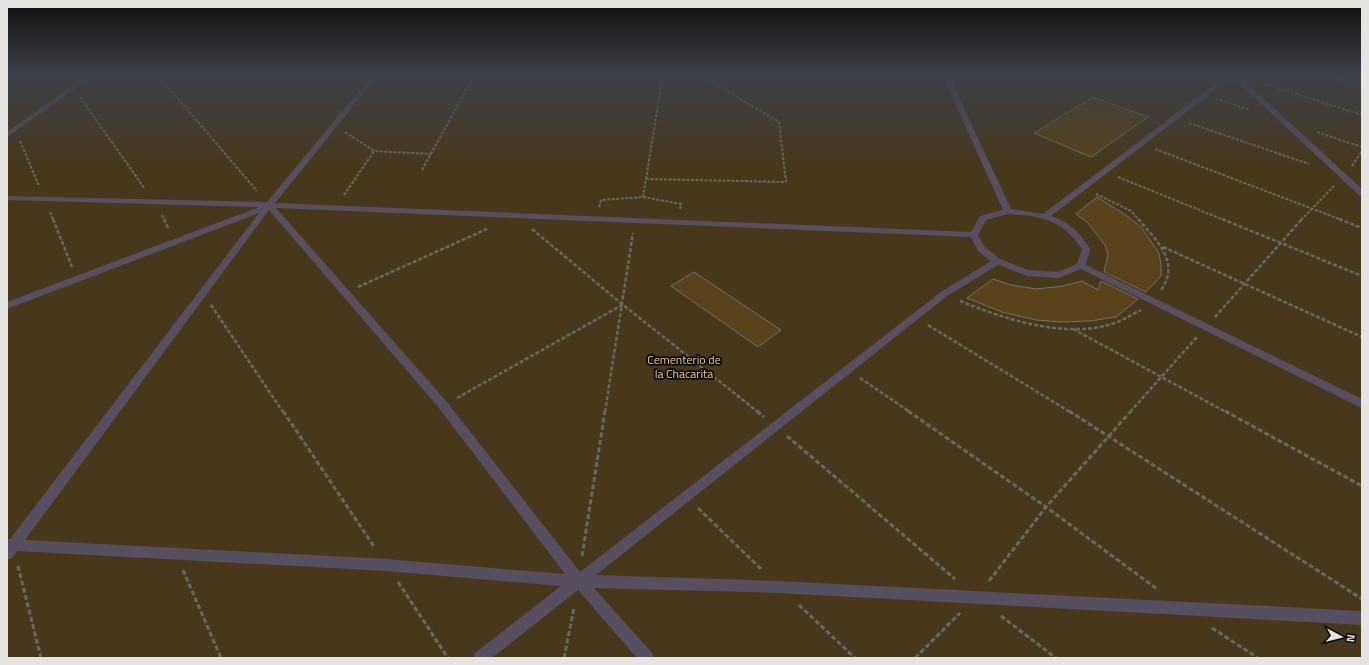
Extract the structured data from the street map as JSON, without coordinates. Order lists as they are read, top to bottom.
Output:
{
  "parks": ["Cementerio de la Chacarita"],
  "north": "right"
}
